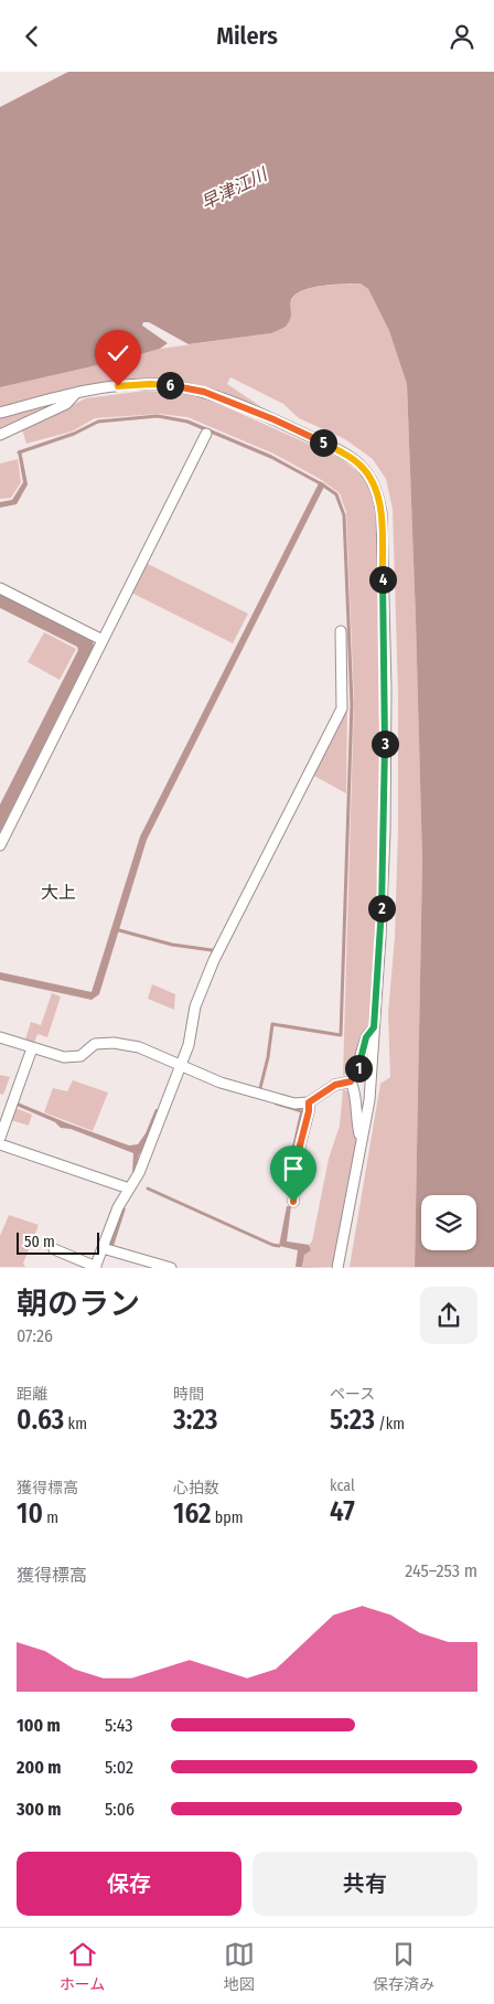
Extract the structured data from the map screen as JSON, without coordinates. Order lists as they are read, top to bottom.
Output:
{
  "districts": ["大上"],
  "water": ["早津江川"],
  "scale_bar": "50 m",
  "page": {
    "header": "Milers",
    "pins": [
      "6",
      "5",
      "4",
      "3",
      "2",
      "1"
    ],
    "scale": "50 m",
    "heading": ["朝のラン", "07:26"],
    "stats": [
      ["距離", "0.63 km"],
      ["時間", "3:23"],
      ["ペース", "5:23 /km"],
      ["獲得標高", "10 m"],
      ["心拍数", "162 bpm"],
      ["kcal", "47"]
    ],
    "chart": ["獲得標高", "245–253 m"],
    "list": [
      {
        "name": "100 m",
        "note": "5:43"
      },
      {
        "name": "200 m",
        "note": "5:02"
      },
      {
        "name": "300 m",
        "note": "5:06"
      }
    ],
    "buttons": ["保存", "共有"],
    "tabs": ["ホーム", "地図", "保存済み"]
  }
}
